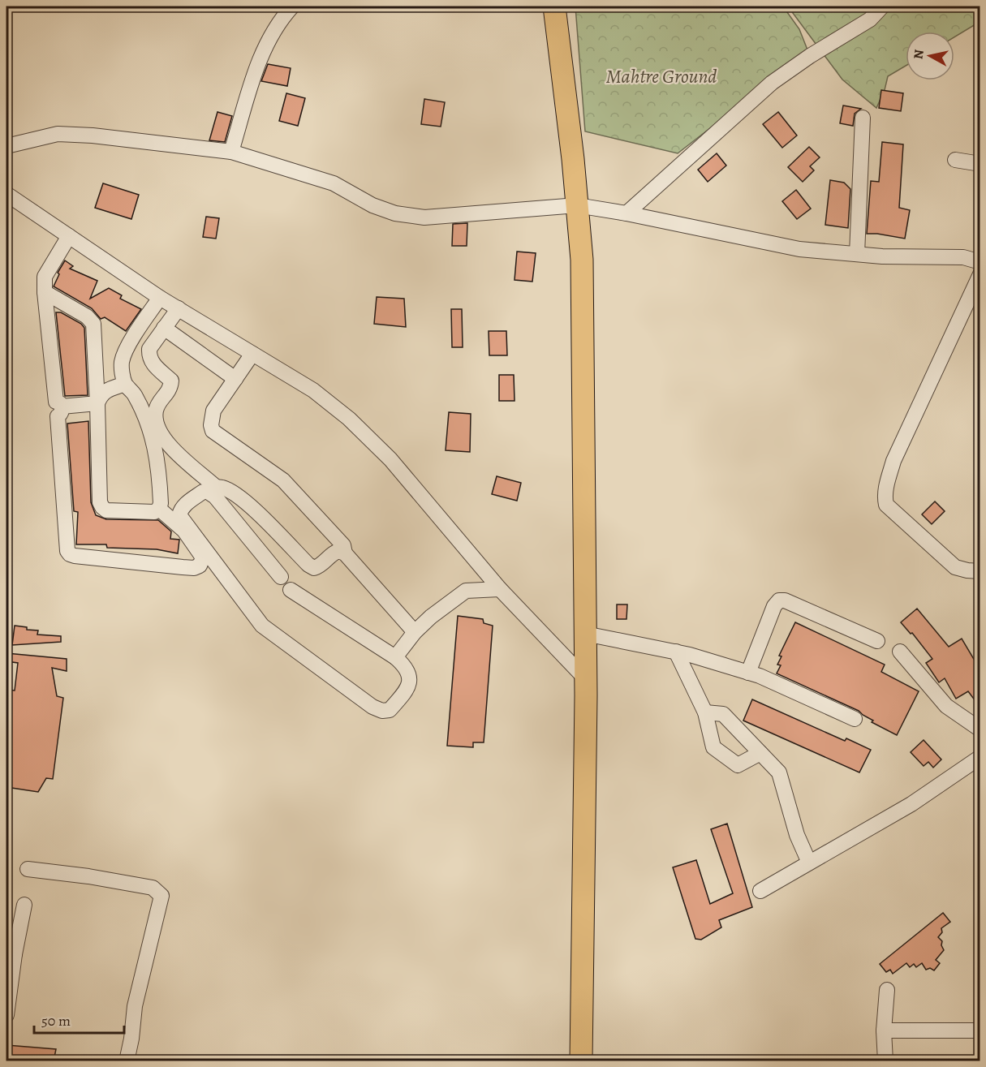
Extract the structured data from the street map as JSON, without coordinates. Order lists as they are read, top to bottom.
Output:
{
  "parks": ["Mahtre Ground"],
  "scale_bar": "50 m",
  "north": "left"
}
